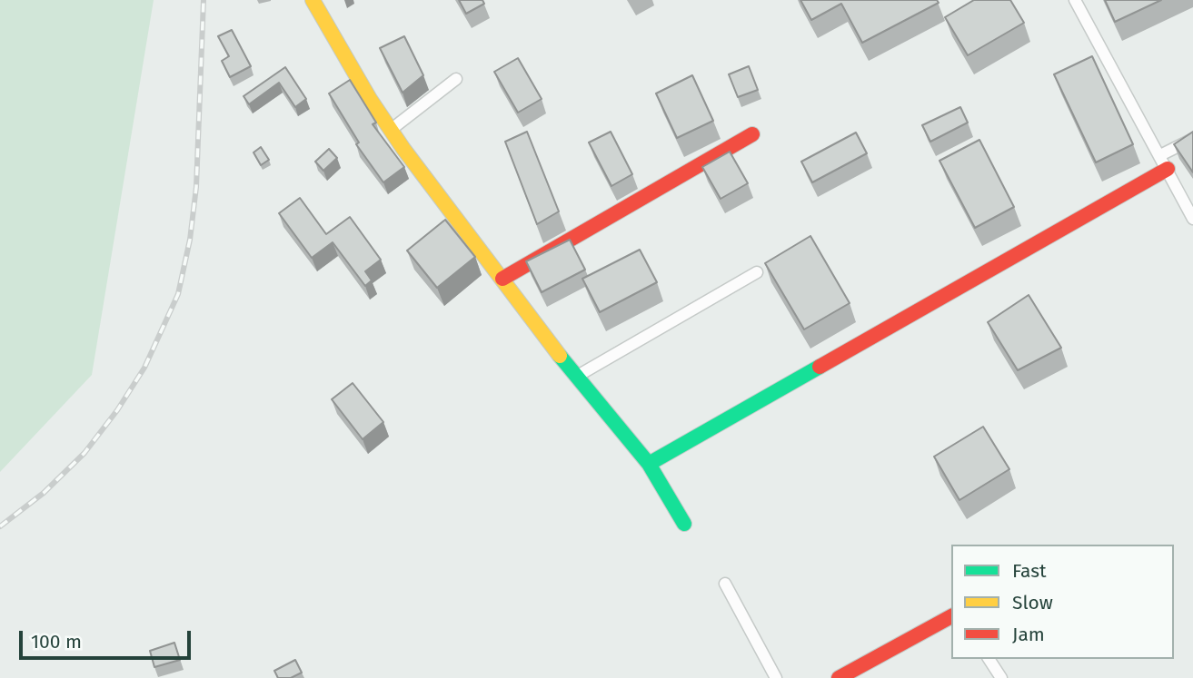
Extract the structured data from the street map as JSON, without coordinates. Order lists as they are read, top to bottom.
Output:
{
  "legend": ["Fast", "Slow", "Jam"],
  "scale_bar": "100 m"
}
